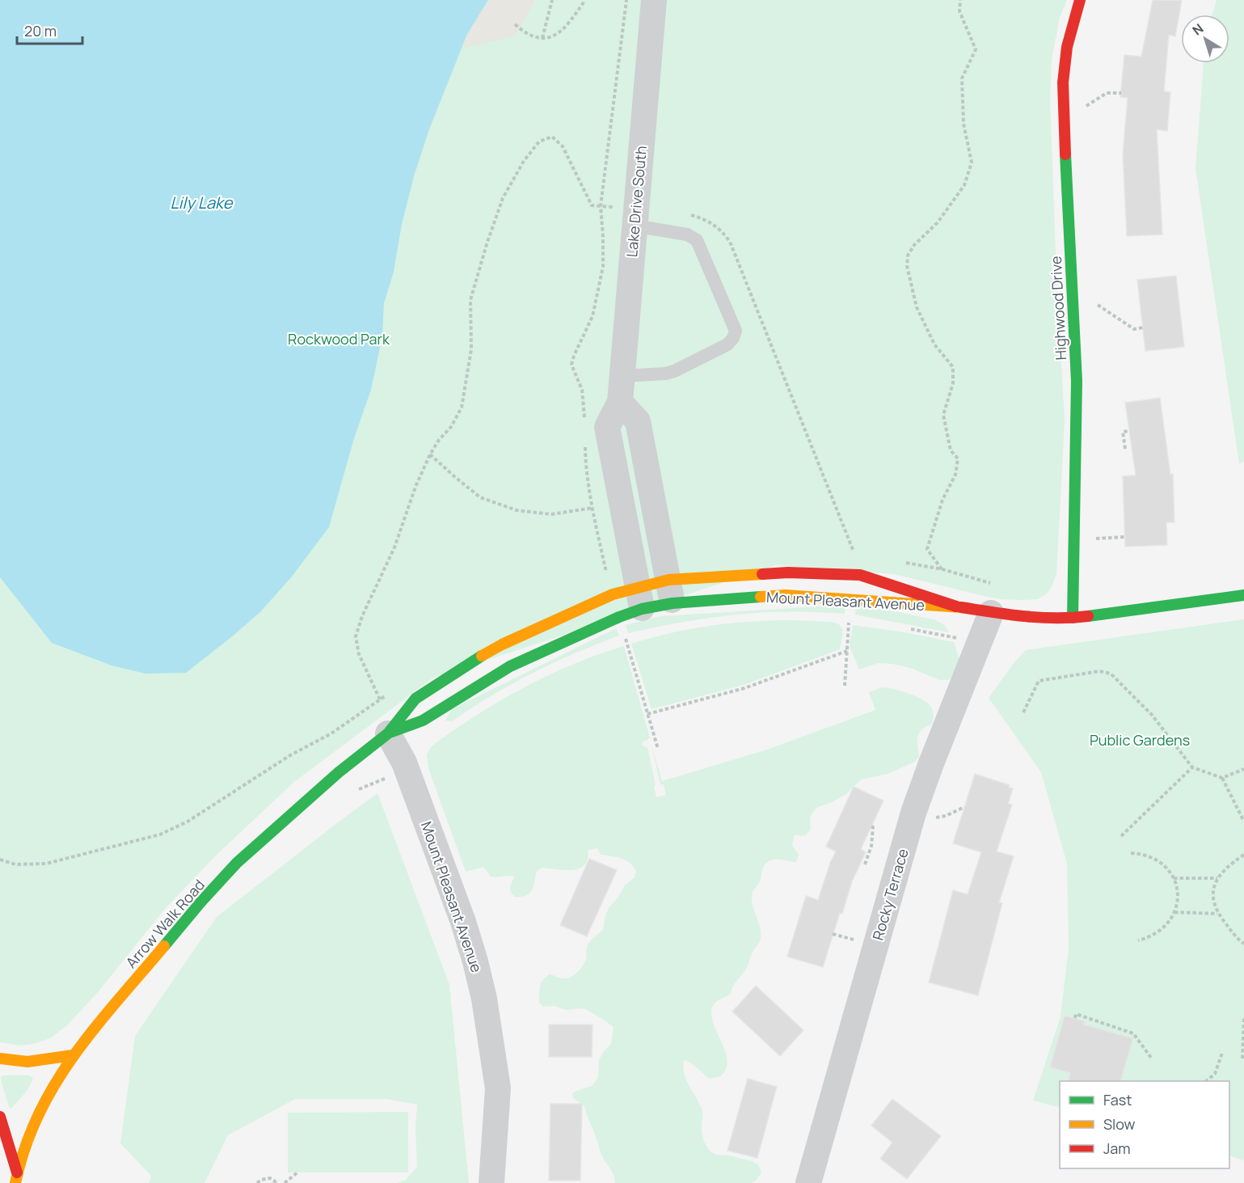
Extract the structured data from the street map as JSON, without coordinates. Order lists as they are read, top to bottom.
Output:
{
  "streets": {
    "street": [
      "Lake Drive South",
      "Highwood Drive",
      "Mount Pleasant Avenue",
      "Rocky Terrace",
      "Arrow Walk Road"
    ]
  },
  "crossings": [
    ["Lake Drive South", "Mount Pleasant Avenue"],
    ["Highwood Drive", "Mount Pleasant Avenue"],
    ["Mount Pleasant Avenue", "Rocky Terrace"],
    ["Mount Pleasant Avenue", "Arrow Walk Road"]
  ],
  "water": ["Lily Lake"],
  "parks": ["Rockwood Park", "Public Gardens"],
  "legend": ["Fast", "Slow", "Jam"],
  "scale_bar": "20 m",
  "north": "top left"
}
